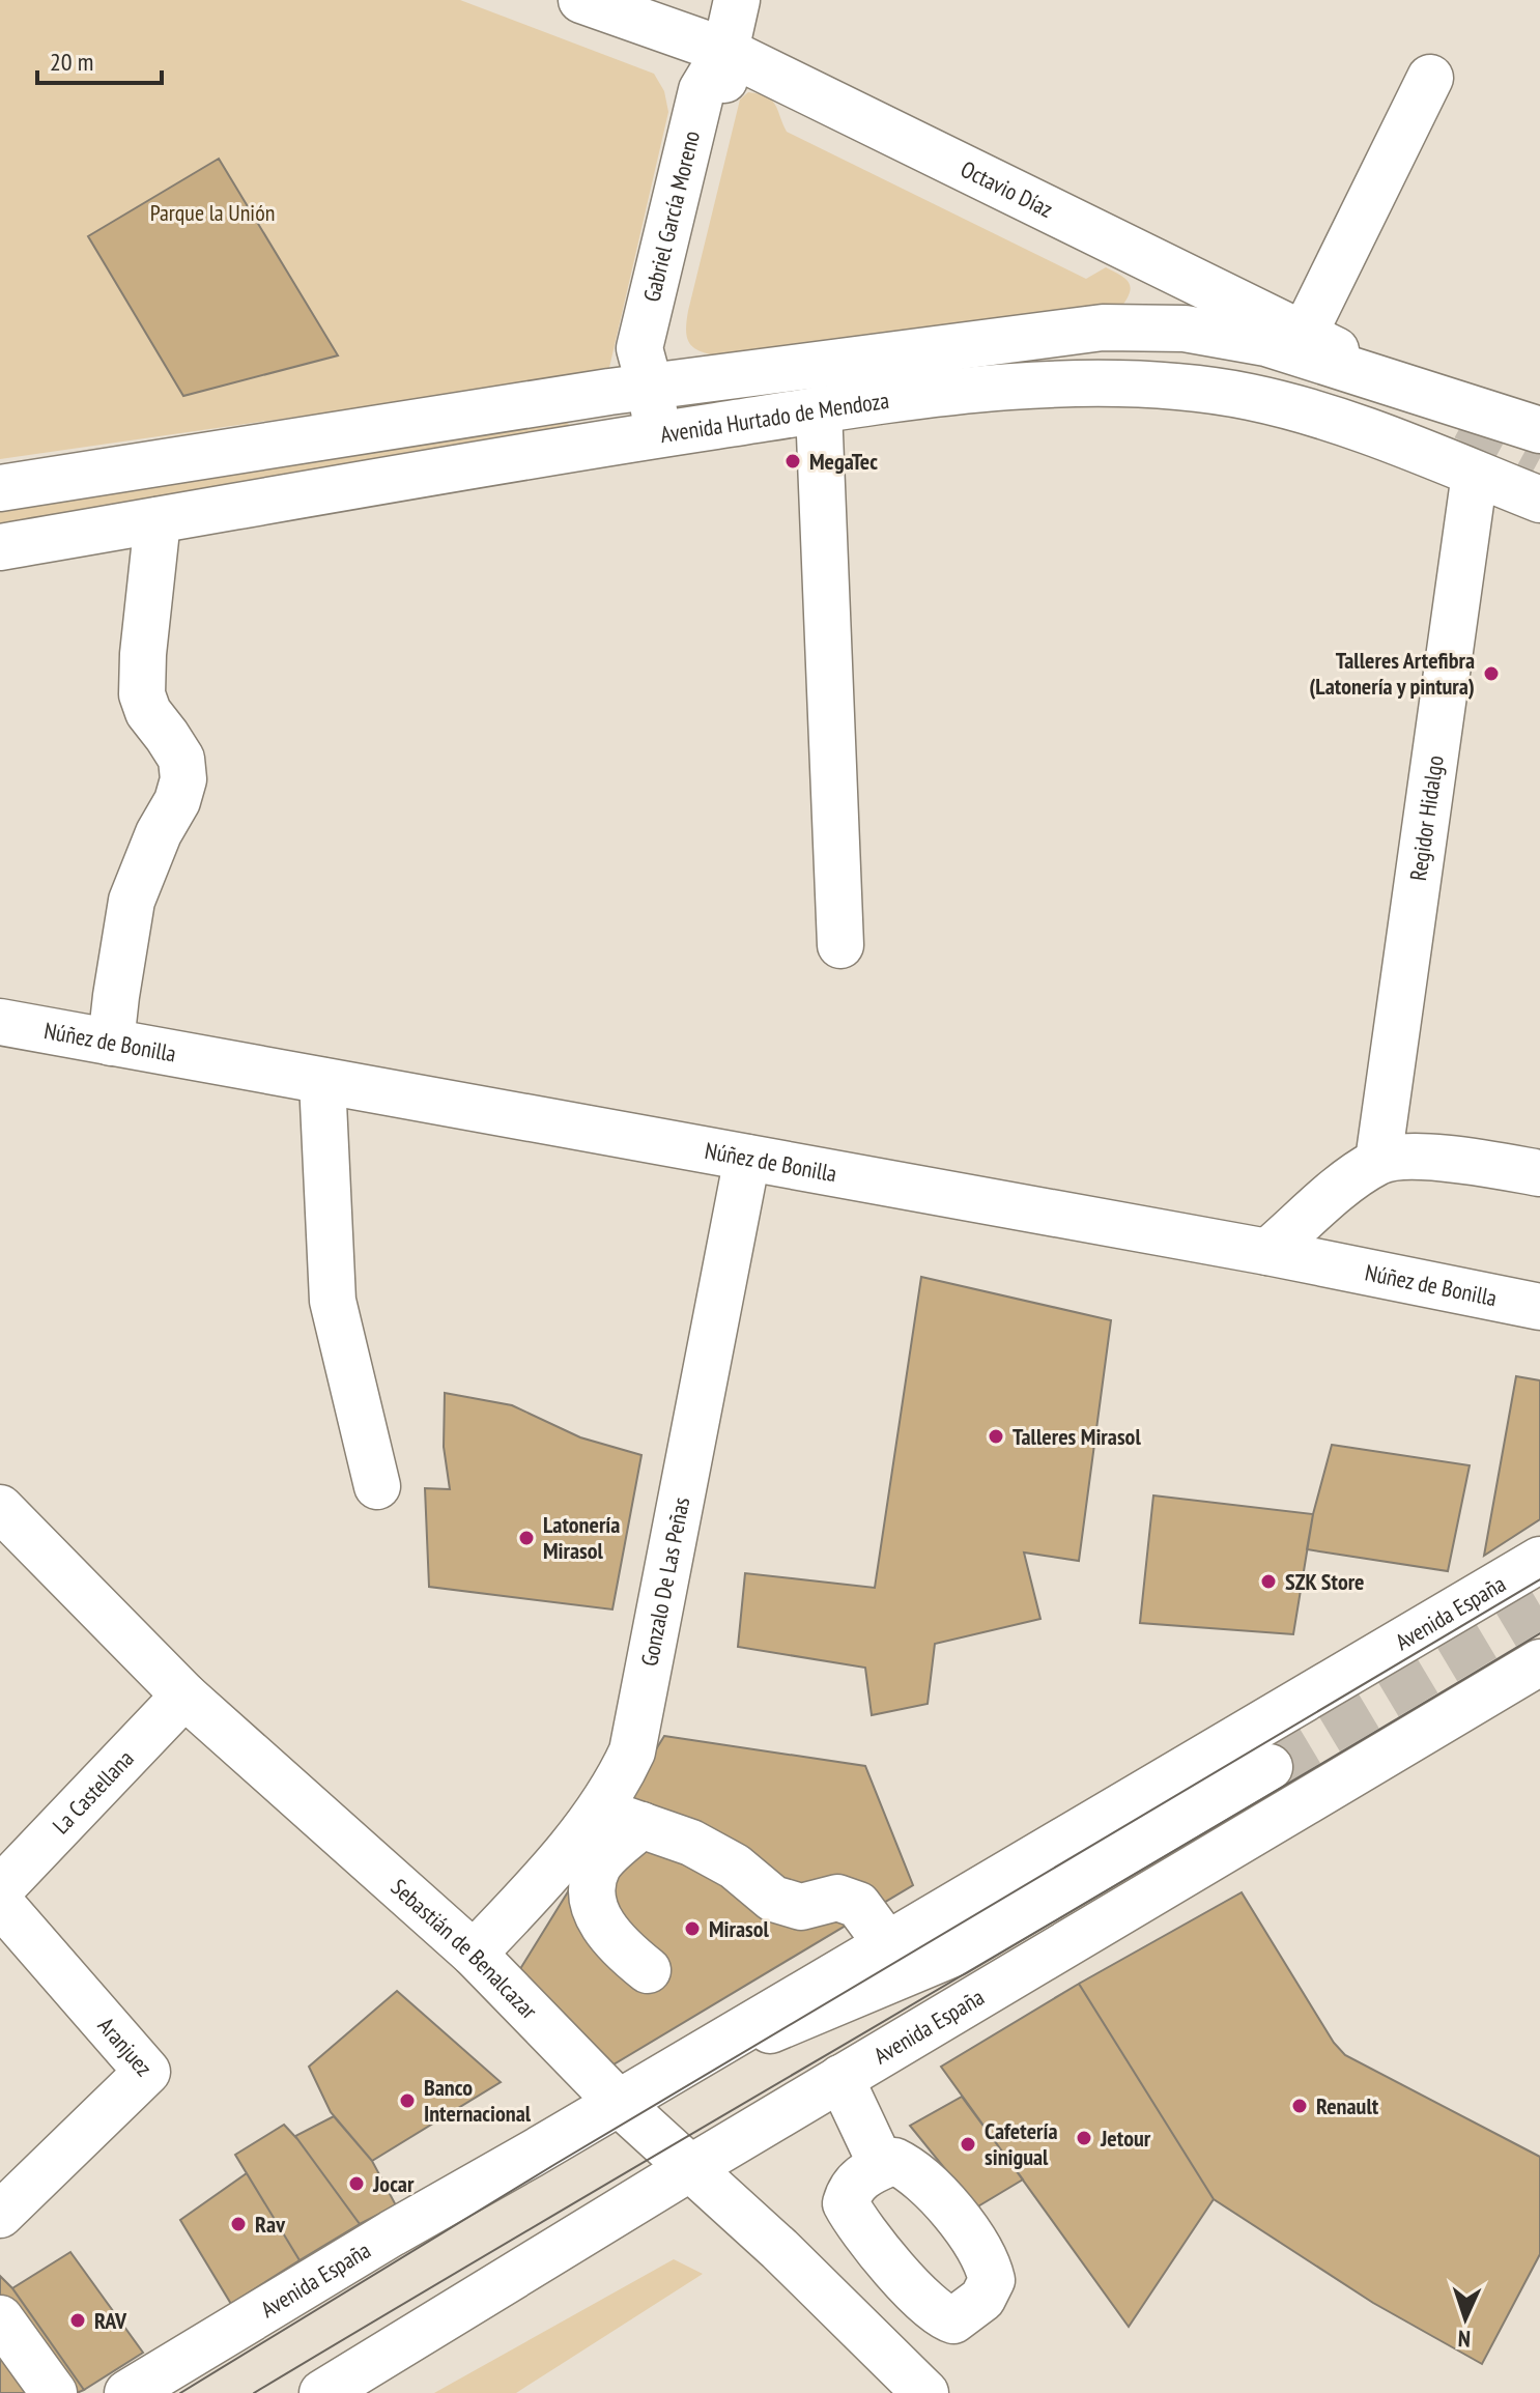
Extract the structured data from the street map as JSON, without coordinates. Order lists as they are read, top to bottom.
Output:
{
  "streets": {
    "street": [
      "Octavio Díaz",
      "Gabriel García Moreno",
      "Avenida Hurtado de Mendoza",
      "Regidor Hidalgo",
      "Núñez de Bonilla",
      "Gonzalo De Las Peñas",
      "Avenida España",
      "La Castellana",
      "Sebastián de Benalcazar",
      "Aranjuez"
    ]
  },
  "crossings": [
    ["Octavio Díaz", "Gabriel García Moreno"],
    ["Octavio Díaz", "Avenida Hurtado de Mendoza"],
    ["Gabriel García Moreno", "Avenida Hurtado de Mendoza"],
    ["Avenida Hurtado de Mendoza", "Regidor Hidalgo"],
    ["Núñez de Bonilla", "Gonzalo De Las Peñas"],
    ["Gonzalo De Las Peñas", "Sebastián de Benalcazar"],
    ["Avenida España", "Sebastián de Benalcazar"],
    ["La Castellana", "Sebastián de Benalcazar"]
  ],
  "parks": ["Parque la Unión"],
  "places": [
    "MegaTec",
    "Talleres Artefibra (Latonería y pintura)",
    "Talleres Mirasol",
    "Latonería Mirasol",
    "SZK Store",
    "Mirasol",
    "Banco Internacional",
    "Renault",
    "Jetour",
    "Cafetería sinigual",
    "Jocar",
    "Rav",
    "RAV"
  ],
  "scale_bar": "20 m",
  "north": "bottom"
}
